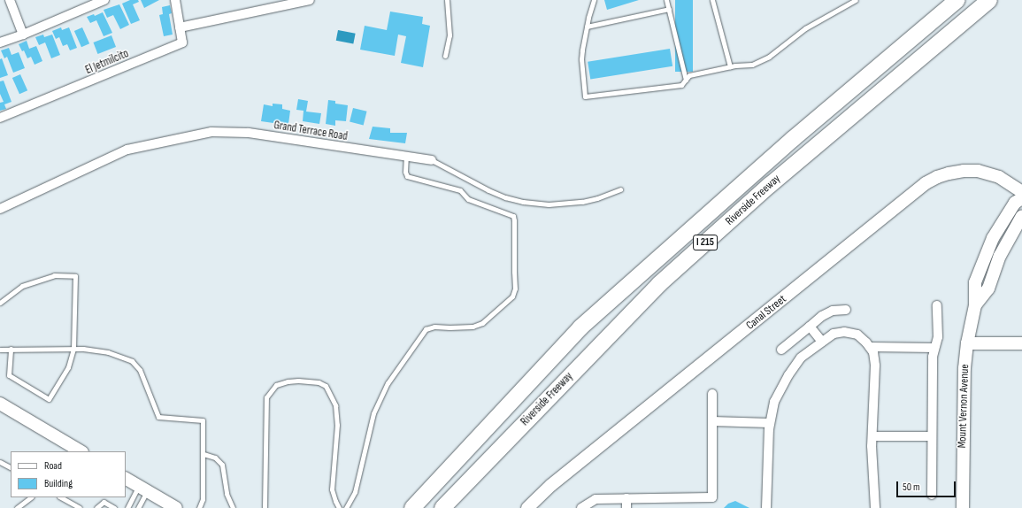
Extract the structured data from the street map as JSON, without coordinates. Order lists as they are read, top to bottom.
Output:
{
  "streets": {
    "highway": ["Riverside Freeway", "I 215"],
    "street": [
      "El Jetmilcito",
      "Grand Terrace Road",
      "Canal Street",
      "Mount Vernon Avenue"
    ]
  },
  "legend": ["Road", "Building"],
  "scale_bar": "50 m"
}
